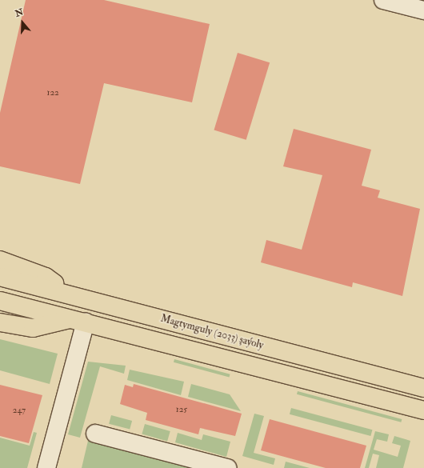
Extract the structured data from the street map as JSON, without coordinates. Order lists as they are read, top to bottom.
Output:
{
  "streets": {
    "main road": ["Magtymguly (2033) şaýoly"]
  },
  "house_numbers": ["122", "125", "247"],
  "north": "top"
}
